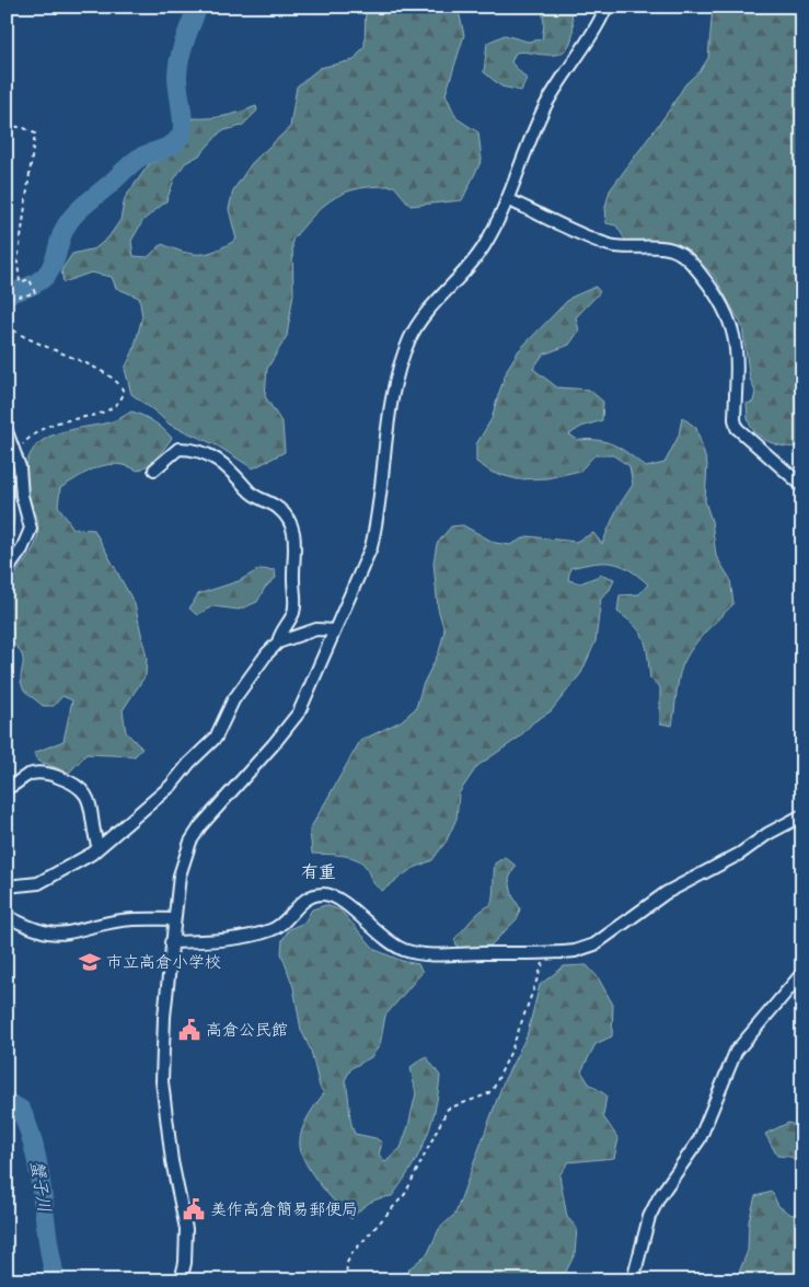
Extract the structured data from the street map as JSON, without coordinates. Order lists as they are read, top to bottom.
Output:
{
  "districts": ["有重"],
  "water": ["蟹子川"],
  "places": {
    "school or university": ["市立高倉小学校"],
    "public building": ["高倉公民館", "美作高倉簡易郵便局"]
  }
}
